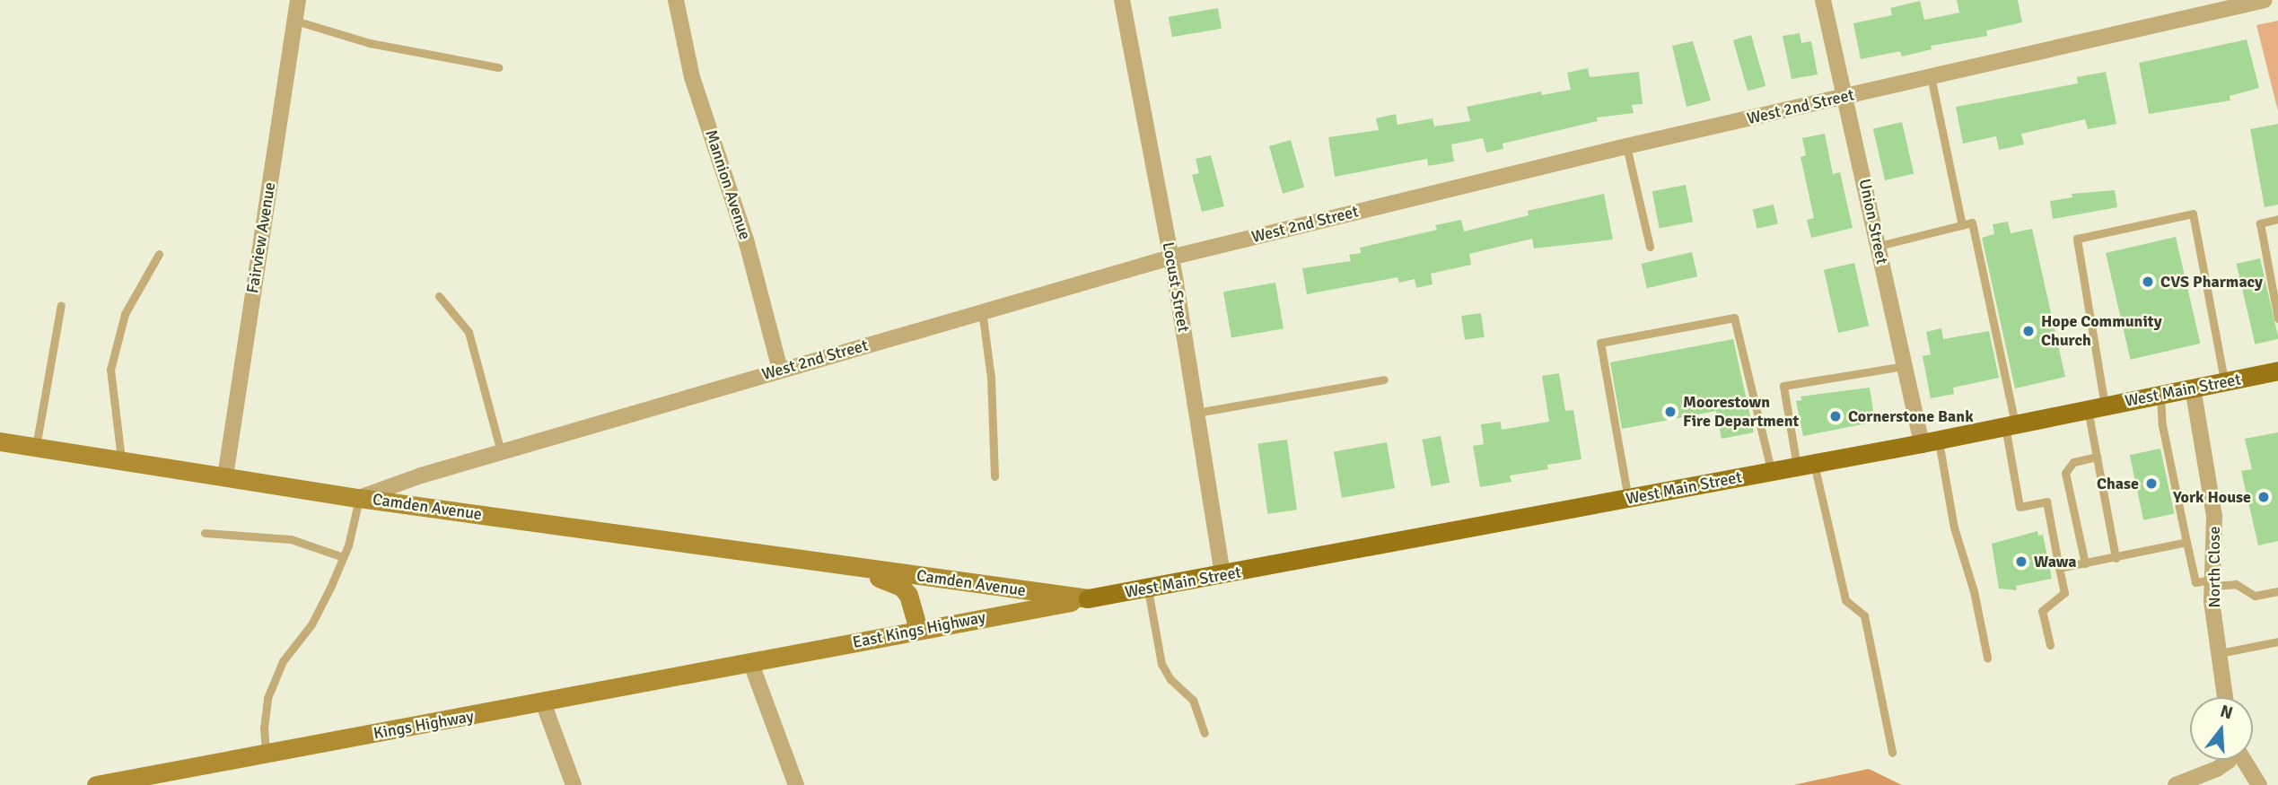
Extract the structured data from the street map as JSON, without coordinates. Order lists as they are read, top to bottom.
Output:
{
  "streets": {
    "main road": [
      "West Main Street",
      "Camden Avenue",
      "East Kings Highway",
      "Kings Highway"
    ],
    "street": [
      "West 2nd Street",
      "Mannion Avenue",
      "Union Street",
      "Fairview Avenue",
      "Locust Street",
      "North Close"
    ]
  },
  "crossings": [
    ["West 2nd Street", "Mannion Avenue"],
    ["West 2nd Street", "Union Street"],
    ["West 2nd Street", "Locust Street"],
    ["West 2nd Street", "Camden Avenue"],
    ["Union Street", "West Main Street"],
    ["Fairview Avenue", "Camden Avenue"],
    ["Locust Street", "West Main Street"],
    ["West Main Street", "Camden Avenue"],
    ["West Main Street", "North Close"],
    ["West Main Street", "East Kings Highway"],
    ["Camden Avenue", "East Kings Highway"],
    ["East Kings Highway", "Kings Highway"]
  ],
  "places": [
    "CVS Pharmacy",
    "Hope Community Church",
    "Moorestown Fire Department",
    "Cornerstone Bank",
    "Chase",
    "York House",
    "Wawa"
  ],
  "north": "top"
}
